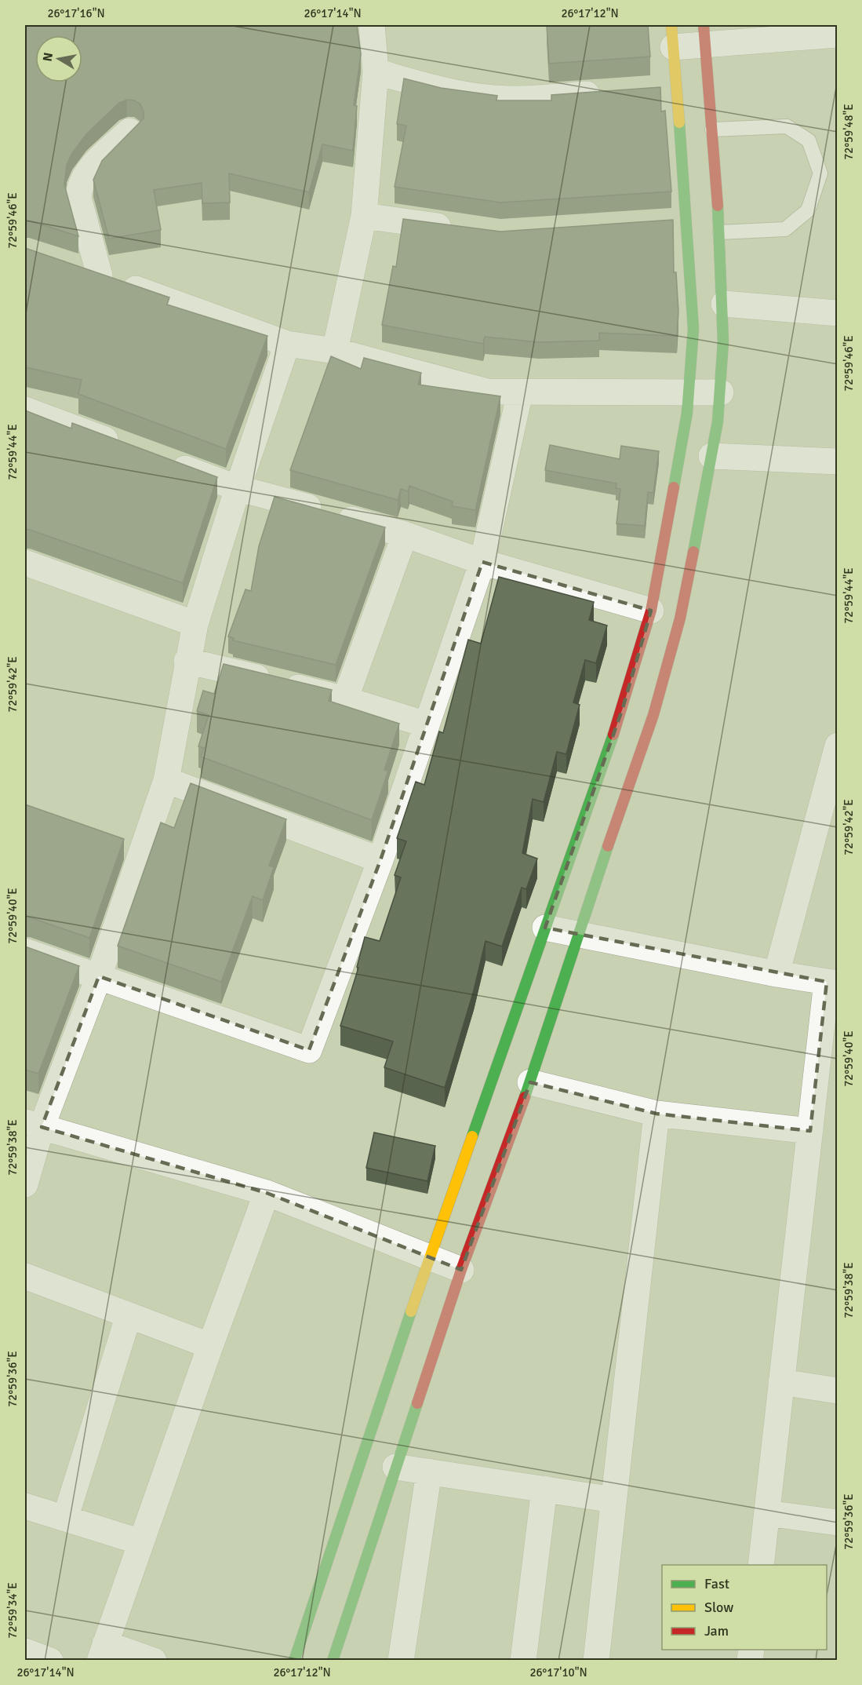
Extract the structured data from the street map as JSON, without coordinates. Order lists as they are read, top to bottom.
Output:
{
  "legend": ["Fast", "Slow", "Jam"],
  "north": "left",
  "coordinates": [
    "26°17'16\"N",
    "26°17'14\"N",
    "26°17'12\"N",
    "72°59'48\"E",
    "72°59'46\"E",
    "72°59'44\"E",
    "72°59'42\"E",
    "72°59'40\"E",
    "72°59'38\"E",
    "72°59'36\"E",
    "72°59'34\"E",
    "26°17'10\"N"
  ]
}
